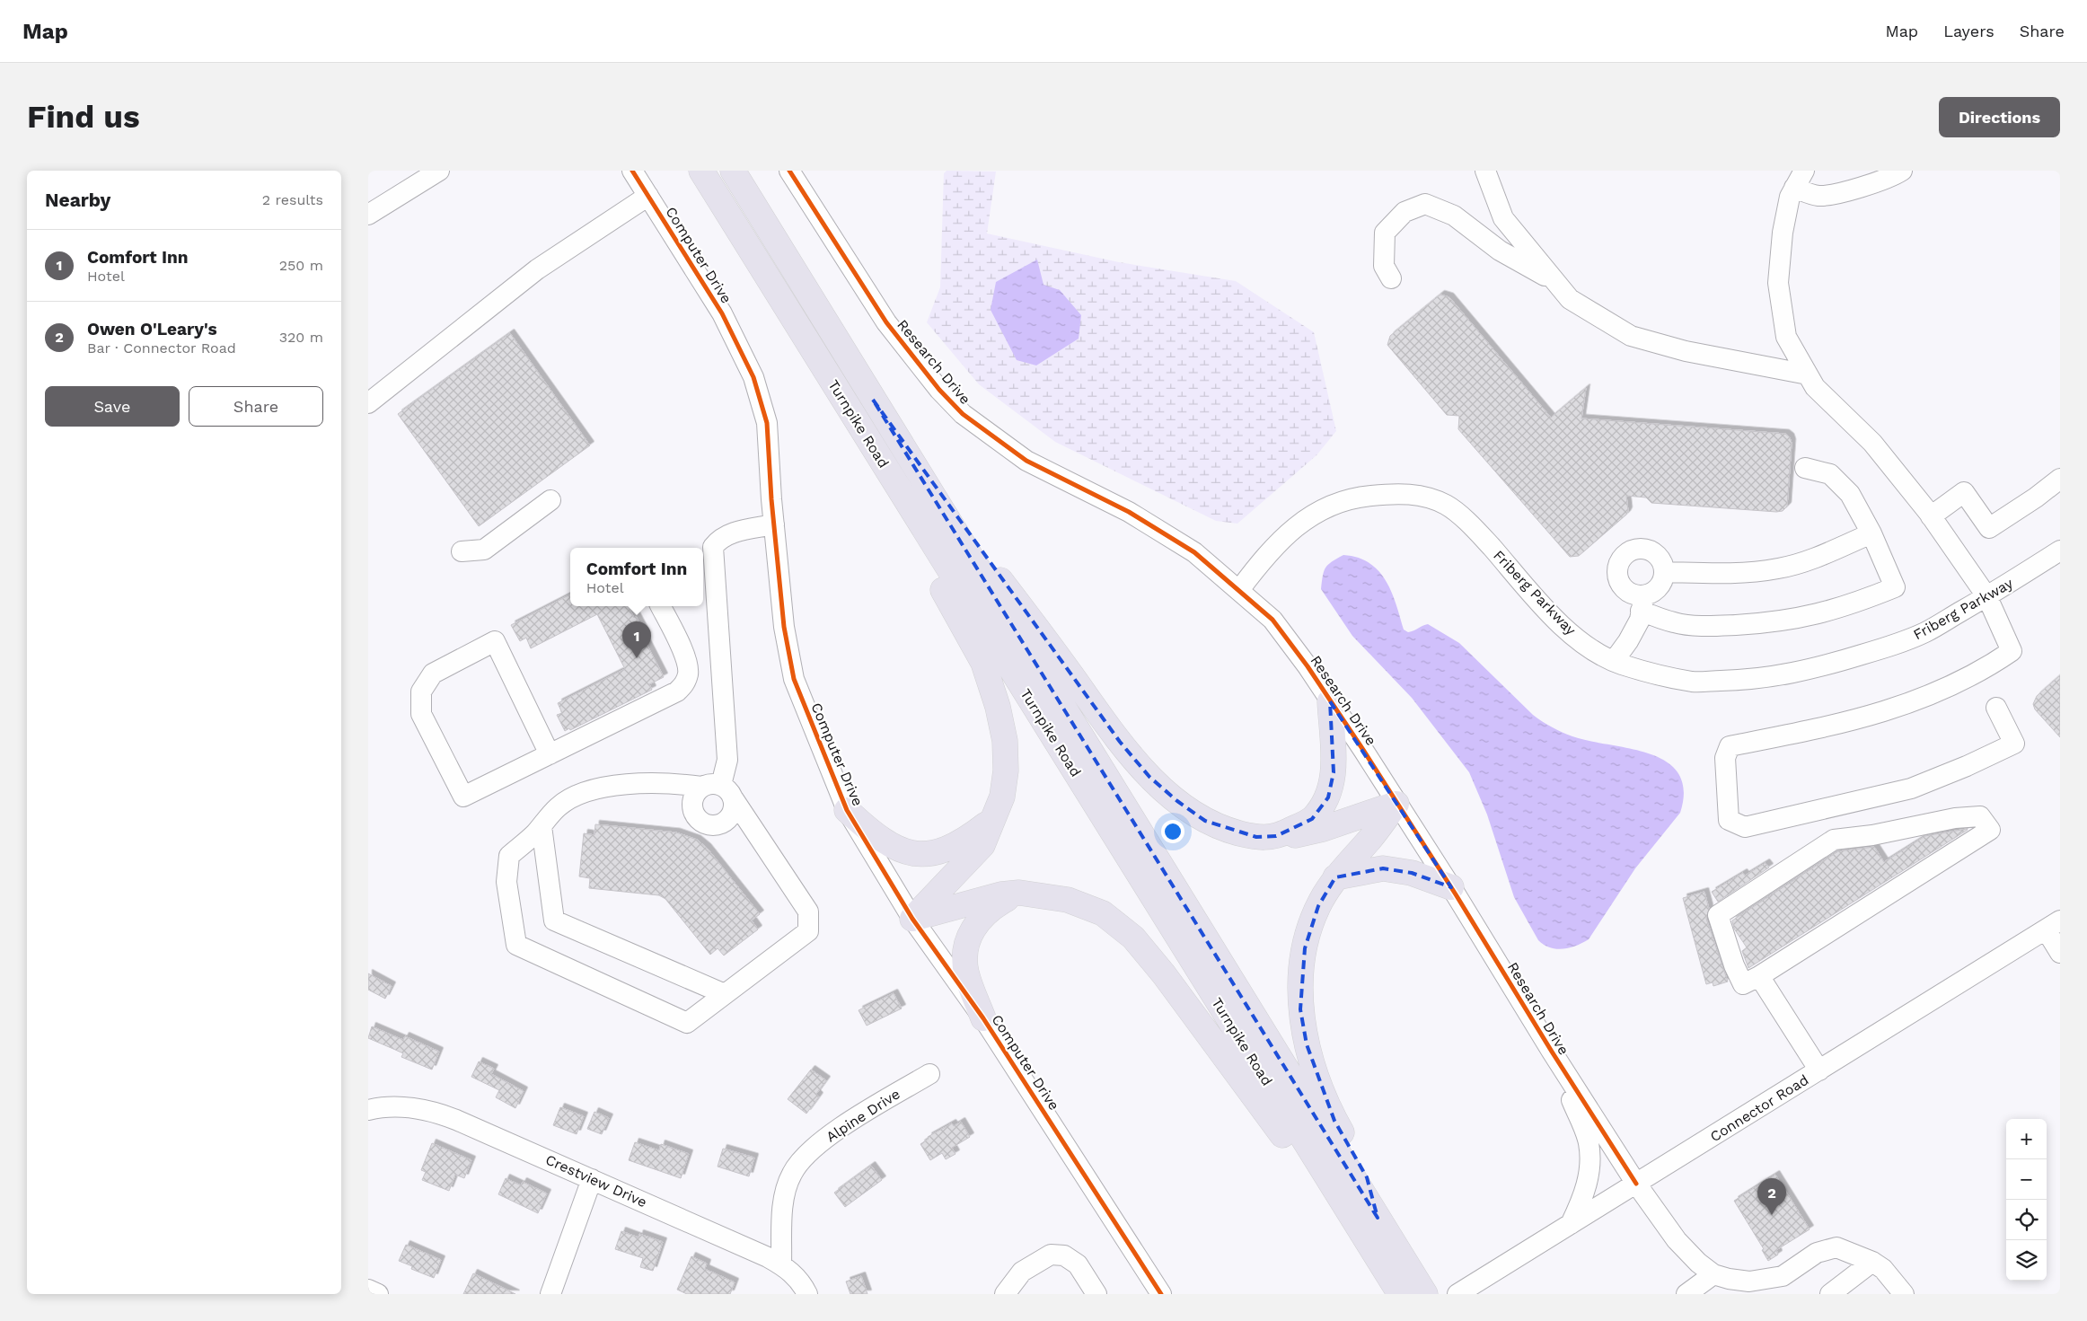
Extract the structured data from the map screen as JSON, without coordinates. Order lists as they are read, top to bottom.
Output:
{
  "streets": {
    "highway": ["Turnpike Road"],
    "street": [
      "Computer Drive",
      "Research Drive",
      "Friberg Parkway",
      "Connector Road",
      "Alpine Drive",
      "Crestview Drive"
    ]
  },
  "crossings": [
    ["Research Drive", "Friberg Parkway"],
    ["Research Drive", "Connector Road"],
    ["Alpine Drive", "Crestview Drive"]
  ],
  "page": {
    "header": "Map",
    "nav": ["Map", "Layers", "Share"],
    "buttons": [
      "Directions",
      ["Save", "Share"]
    ],
    "title": "Find us",
    "heading": ["Nearby", "2 results"],
    "list": [
      {
        "mark": "1",
        "name": "Comfort Inn",
        "note": "Hotel",
        "value": "250 m"
      },
      {
        "mark": "2",
        "name": "Owen O'Leary's",
        "note": "Bar · Connector Road",
        "value": "320 m"
      }
    ],
    "popup": ["Comfort Inn", "Hotel"],
    "pins": ["1", "2"],
    "map_buttons": ["+", "−"]
  }
}
